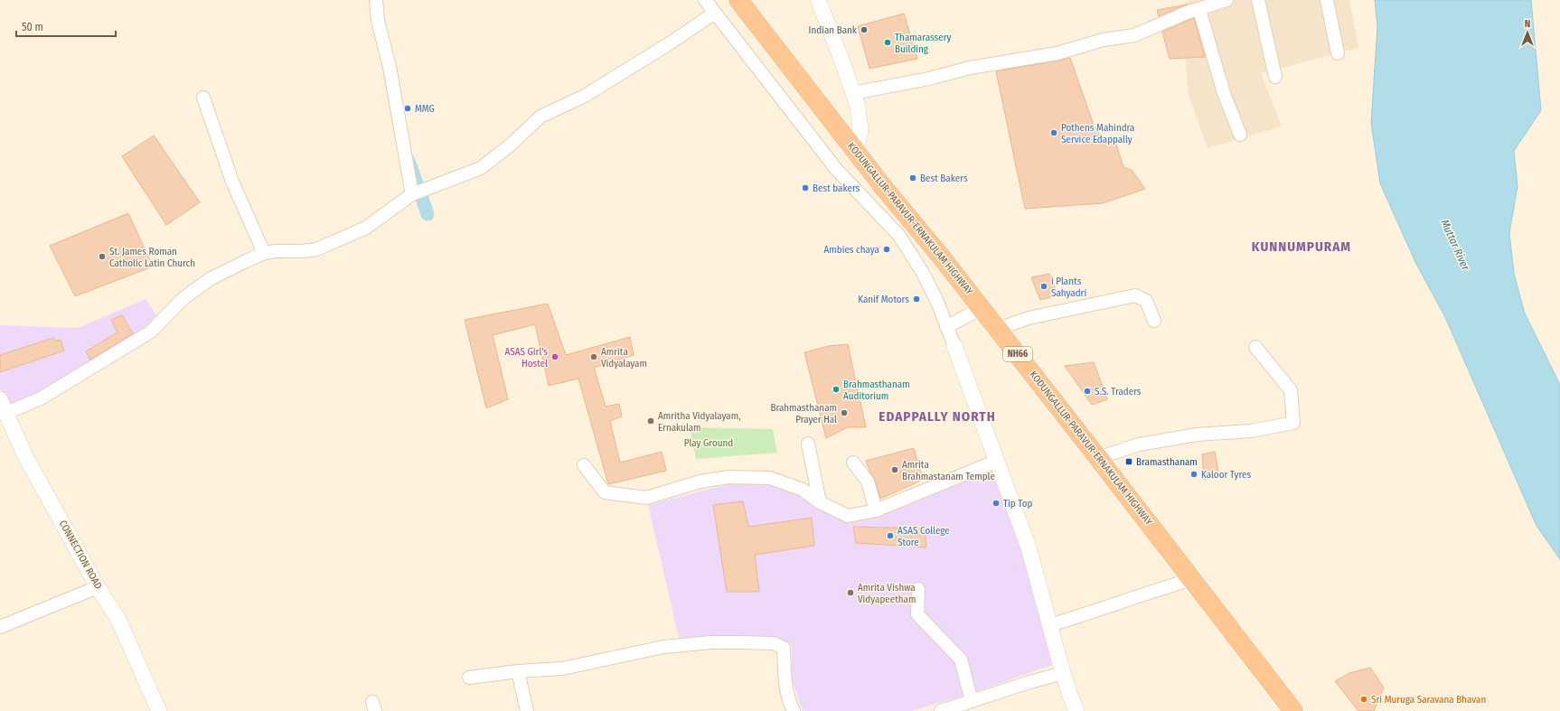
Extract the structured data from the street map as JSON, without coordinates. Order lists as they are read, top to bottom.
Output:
{
  "streets": {
    "highway": ["KODUNGALLUR-PARAVUR-ERNAKULAM HIGHWAY", "NH66"],
    "street": ["CONNECTION ROAD"]
  },
  "districts": ["KUNNUMPURAM", "EDAPPALLY NORTH"],
  "water": ["Muttar River"],
  "parks": ["Play Ground"],
  "places": {
    "other": [
      "Indian Bank",
      "Thamarassery Building",
      "MMG",
      "Pothens Mahindra Service Edappally",
      "Best Bakers",
      "Best bakers",
      "Ambies chaya",
      "St. James Roman Catholic Latin Church",
      "i Plants Sahyadri",
      "Kanif Motors",
      "ASAS Girl's Hostel",
      "Amrita Vidyalayam",
      "Brahmasthanam Auditorium",
      "S.S. Traders",
      "Brahmasthanam Prayer Hal",
      "Amritha Vidyalayam, Ernakulam",
      "Amrita Brahmastanam Temple",
      "Kaloor Tyres",
      "Tip Top",
      "ASAS College Store",
      "Amrita Vishwa Vidyapeetham",
      "Sri Muruga Saravana Bhavan"
    ],
    "transit": ["Bramasthanam"]
  },
  "scale_bar": "50 m",
  "north": "top"
}
